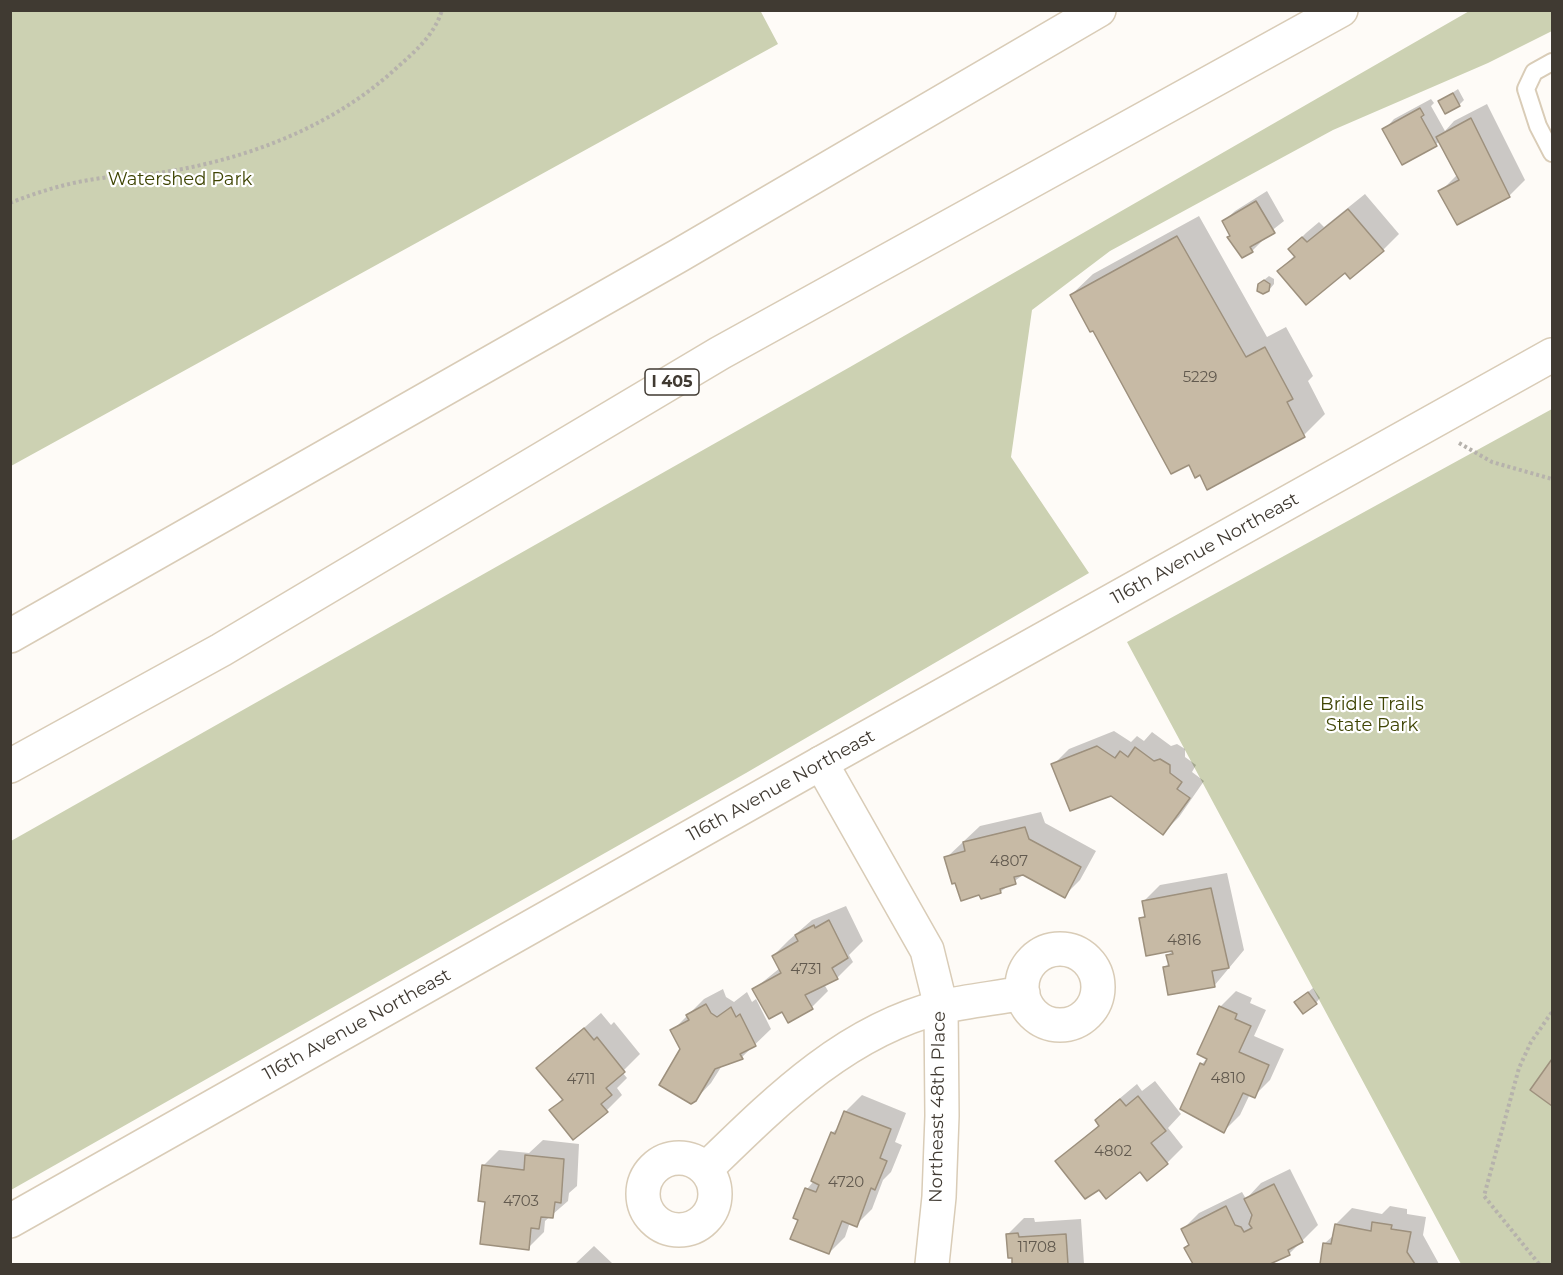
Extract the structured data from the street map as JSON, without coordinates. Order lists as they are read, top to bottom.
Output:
{
  "streets": {
    "main road": ["I 405", "116th Avenue Northeast", "Northeast 48th Place"]
  },
  "crossings": [
    ["116th Avenue Northeast", "Northeast 48th Place"]
  ],
  "parks": ["Watershed Park", "Bridle Trails State Park"],
  "house_numbers": [
    "5229",
    "4807",
    "4816",
    "4731",
    "4810",
    "4711",
    "4802",
    "4720",
    "4703",
    "11708"
  ]
}
